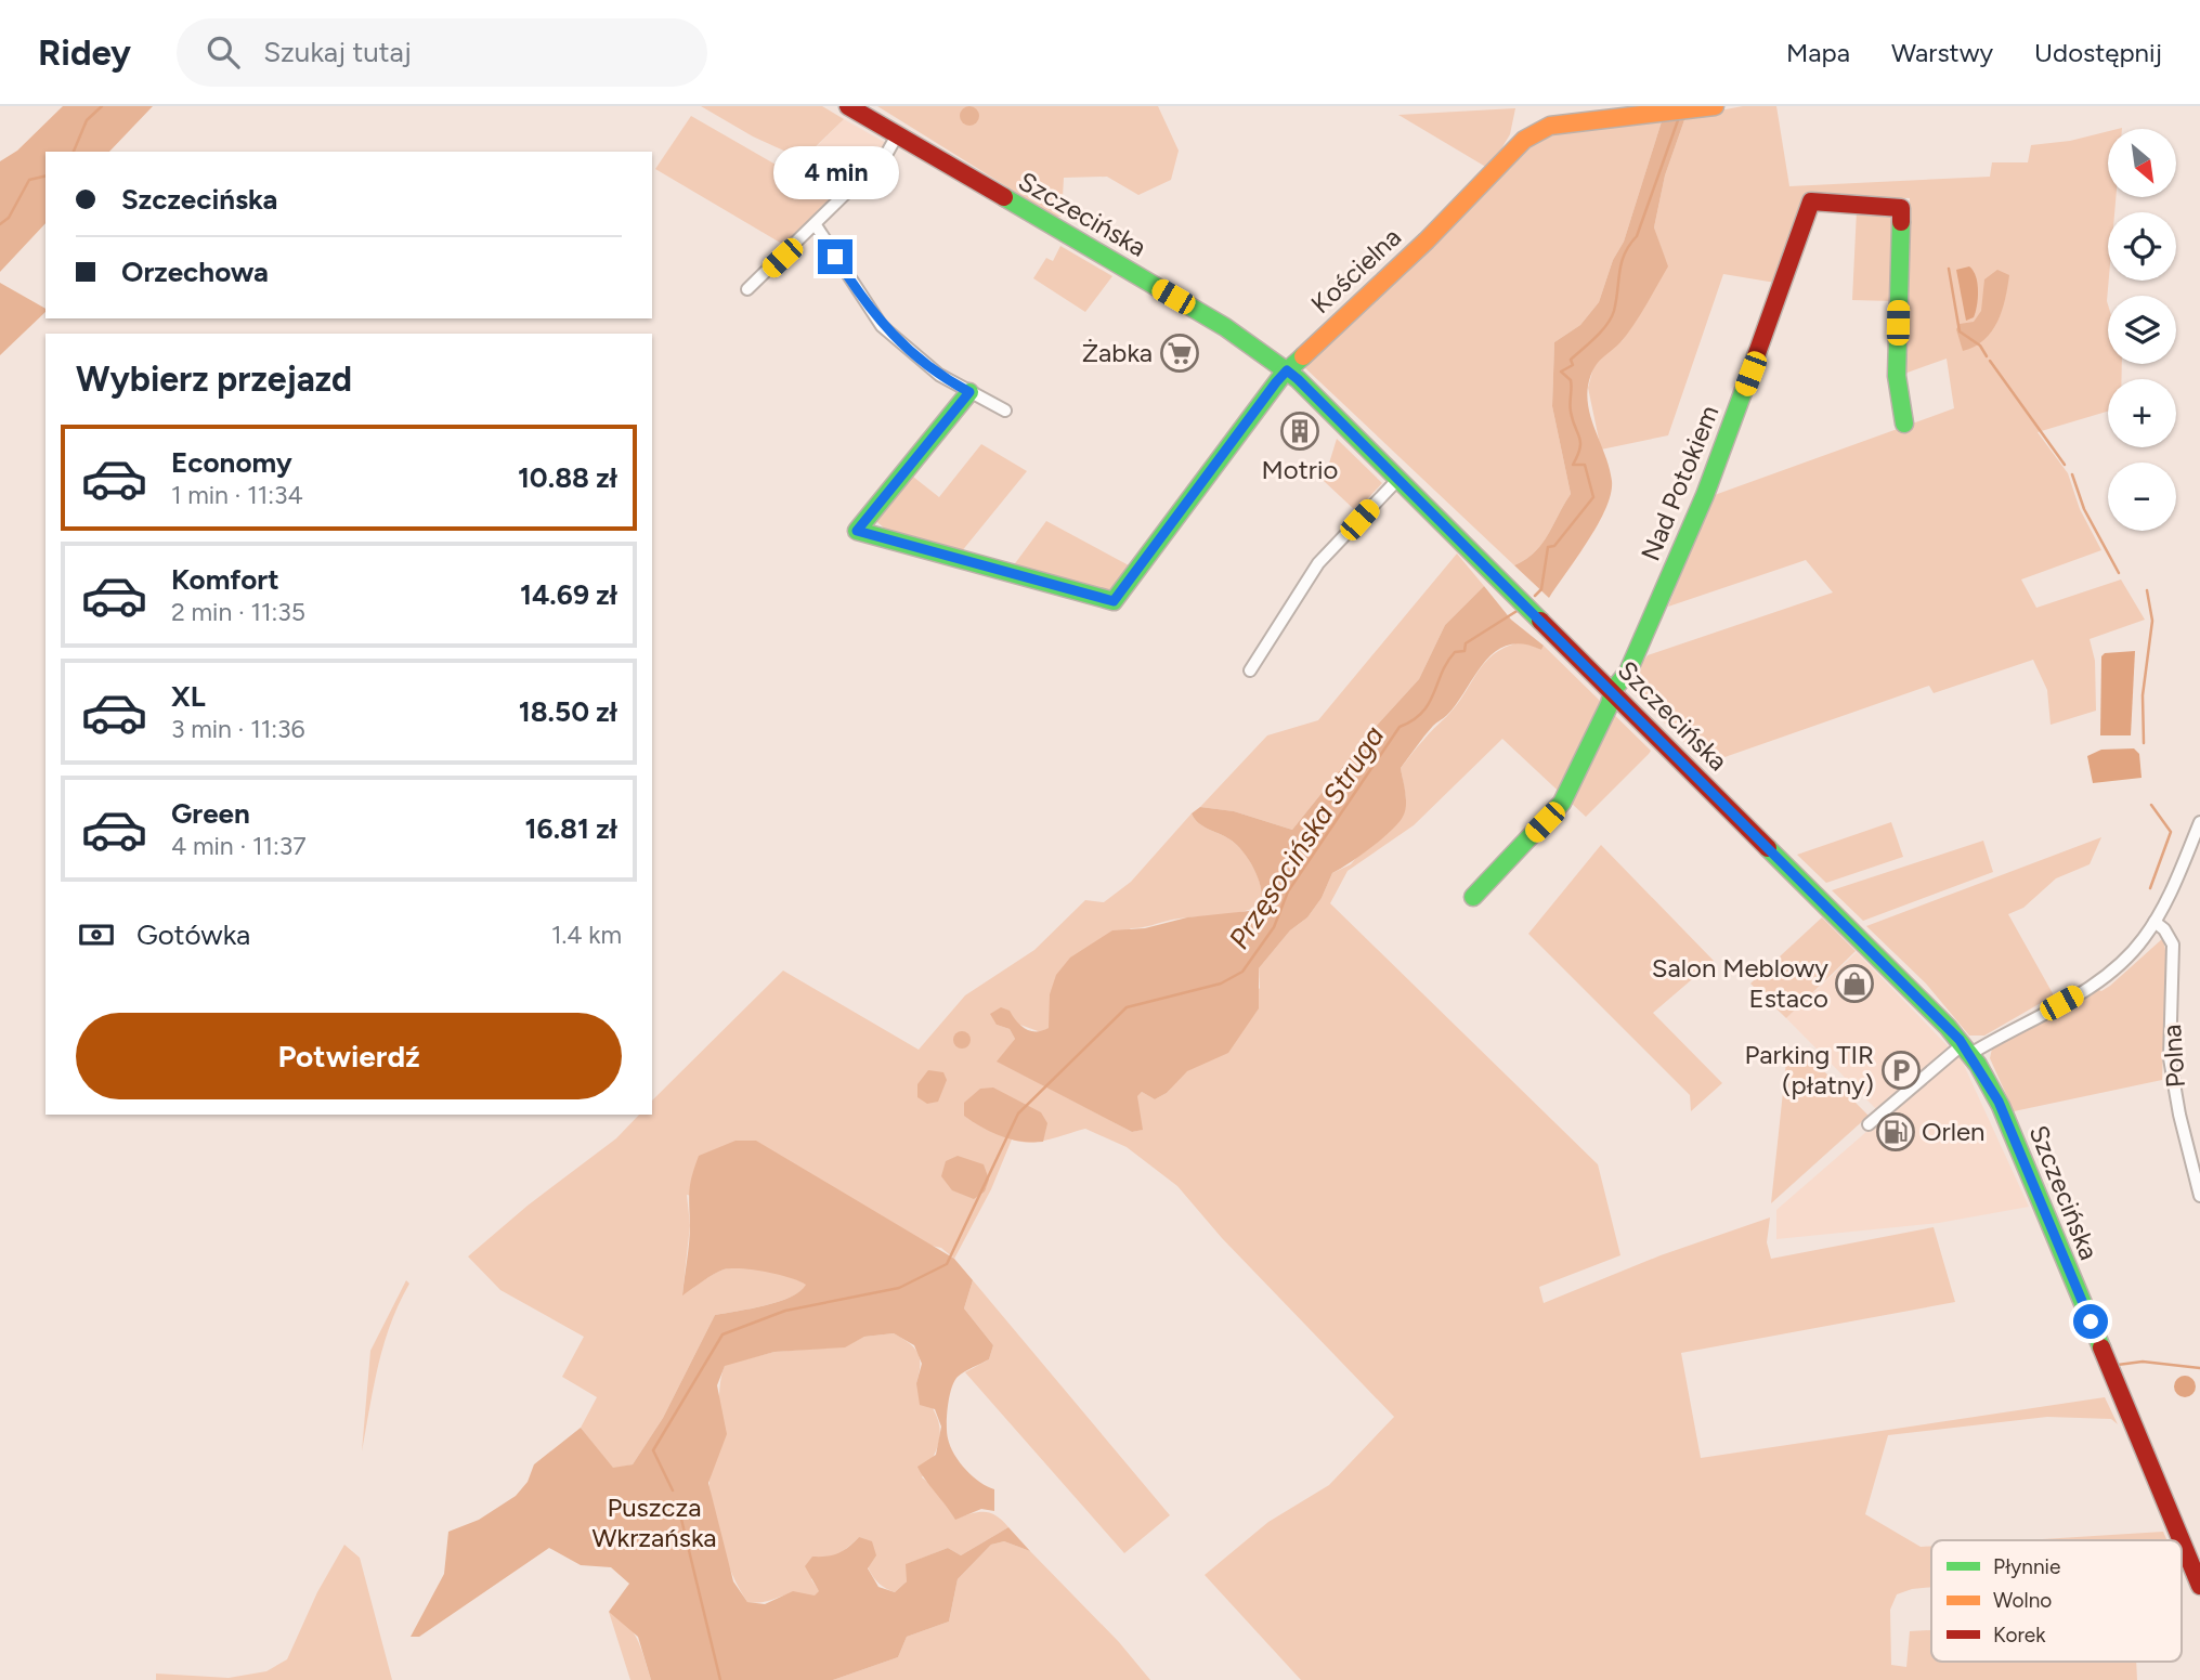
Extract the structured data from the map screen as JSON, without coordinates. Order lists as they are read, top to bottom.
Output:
{
  "streets": {
    "street": [
      "Szczecińska",
      "Kościelna",
      "Nad Potokiem",
      "Polna"
    ]
  },
  "crossings": [
    ["Szczecińska", "Kościelna"],
    ["Szczecińska", "Nad Potokiem"]
  ],
  "water": ["Przęsocińska Struga"],
  "parks": ["Puszcza Wkrzańska"],
  "places": {
    "supermarket": ["Żabka"],
    "building": ["Motrio"],
    "shop": ["Salon Meblowy Estaco"],
    "parking": ["Parking TIR (płatny)"],
    "fuel station": ["Orlen"]
  },
  "legend": ["Płynnie", "Wolno", "Korek"],
  "north": "bottom right",
  "page": {
    "header": "Ridey",
    "search": "Szukaj tutaj",
    "nav": ["Mapa", "Warstwy", "Udostępnij"],
    "map_buttons": ["+", "−"],
    "bubble": "4 min",
    "banner": ["Szczecińska", "Orzechowa"],
    "heading": "Wybierz przejazd",
    "list": [
      {
        "name": "Economy",
        "note": "1 min · 11:34",
        "value": "10.88 zł"
      },
      {
        "name": "Komfort",
        "note": "2 min · 11:35",
        "value": "14.69 zł"
      },
      {
        "name": "XL",
        "note": "3 min · 11:36",
        "value": "18.50 zł"
      },
      {
        "name": "Green",
        "note": "4 min · 11:37",
        "value": "16.81 zł"
      }
    ],
    "pay": ["Gotówka", "1.4 km"],
    "buttons": "Potwierdź"
  }
}
